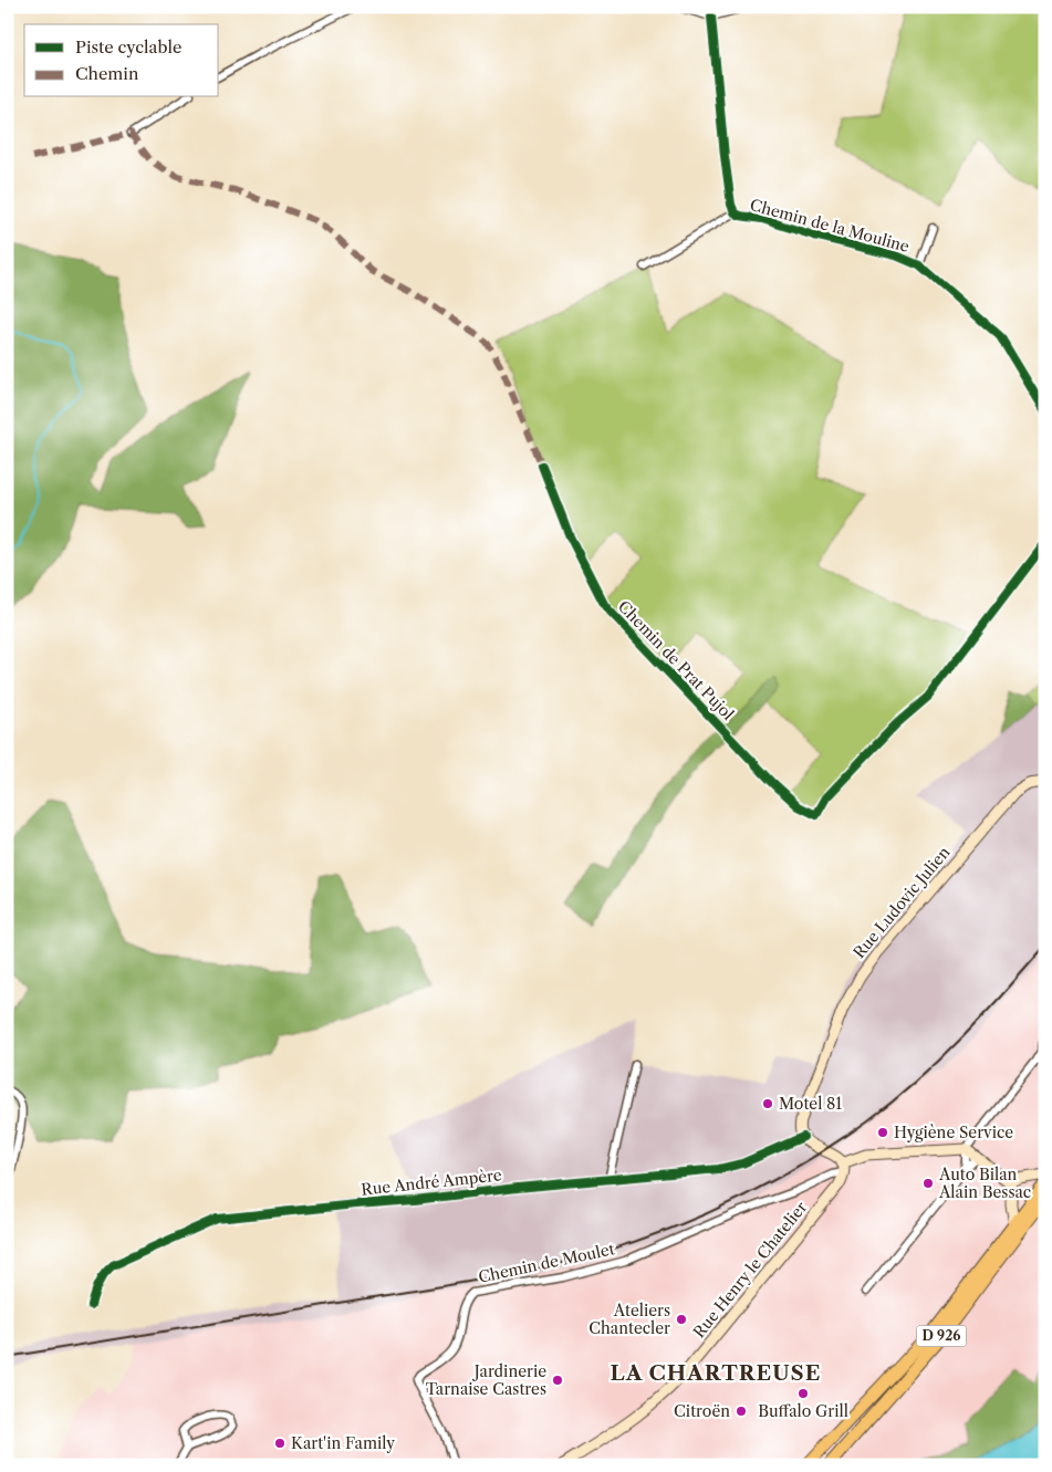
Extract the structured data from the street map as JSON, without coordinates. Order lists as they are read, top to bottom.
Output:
{
  "streets": {
    "main road": ["Rue Ludovic Julien", "Rue Henry le Chatelier", "D 926"],
    "street": [
      "Chemin de la Mouline",
      "Chemin de Prat Pujol",
      "Rue André Ampère",
      "Chemin de Moulet"
    ]
  },
  "crossings": [
    ["Rue Ludovic Julien", "Rue André Ampère"],
    ["Chemin de Moulet", "Rue Henry le Chatelier"]
  ],
  "districts": ["LA CHARTREUSE"],
  "places": [
    "Motel 81",
    "Hygiène Service",
    "Auto Bilan Alain Bessac",
    "Ateliers Chantecler",
    "Jardinerie Tarnaise Castres",
    "Buffalo Grill",
    "Citroën",
    "Kart'in Family"
  ],
  "legend": ["Piste cyclable", "Chemin"]
}
